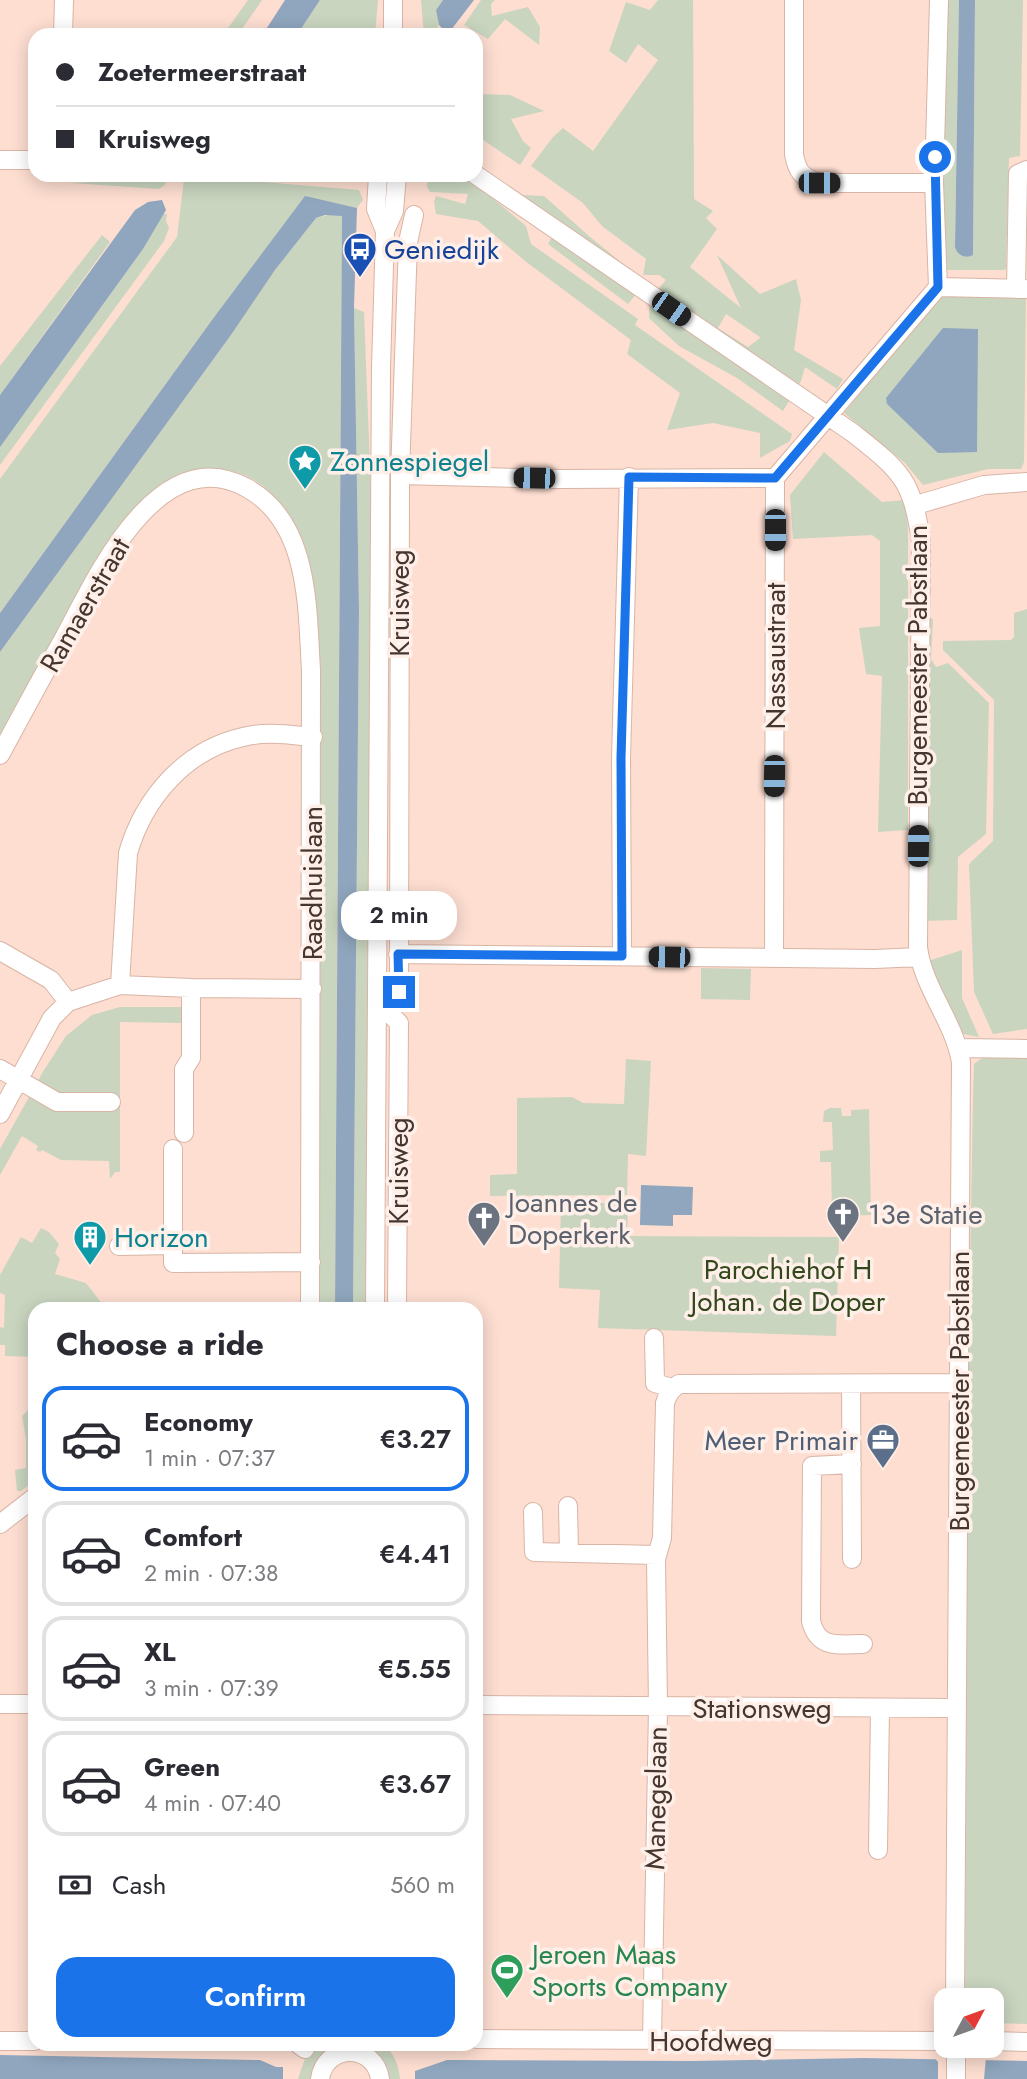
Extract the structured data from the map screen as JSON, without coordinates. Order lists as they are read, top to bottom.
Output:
{
  "streets": {
    "street": [
      "Kruisweg",
      "Ramaerstraat",
      "Nassaustraat",
      "Burgemeester Pabstlaan",
      "Raadhuislaan",
      "Stationsweg",
      "Manegelaan",
      "Hoofdweg"
    ]
  },
  "crossings": [
    ["Ramaerstraat", "Raadhuislaan"],
    ["Burgemeester Pabstlaan", "Stationsweg"],
    ["Stationsweg", "Manegelaan"],
    ["Manegelaan", "Hoofdweg"]
  ],
  "parks": ["Parochiehof H Johan. de Doper"],
  "places": {
    "bus stop": ["Geniedijk"],
    "place": ["Zonnespiegel"],
    "church": ["13e Statie", "Joannes de Doperkerk"],
    "building": ["Horizon"],
    "office": ["Meer Primair"],
    "sports": ["Jeroen Maas Sports Company"]
  },
  "north": "top right",
  "page": {
    "banner": ["Zoetermeerstraat", "Kruisweg"],
    "bubble": "2 min",
    "heading": "Choose a ride",
    "list": [
      {
        "name": "Economy",
        "note": "1 min · 07:37",
        "value": "€3.27"
      },
      {
        "name": "Comfort",
        "note": "2 min · 07:38",
        "value": "€4.41"
      },
      {
        "name": "XL",
        "note": "3 min · 07:39",
        "value": "€5.55"
      },
      {
        "name": "Green",
        "note": "4 min · 07:40",
        "value": "€3.67"
      }
    ],
    "pay": ["Cash", "560 m"],
    "buttons": "Confirm"
  }
}
